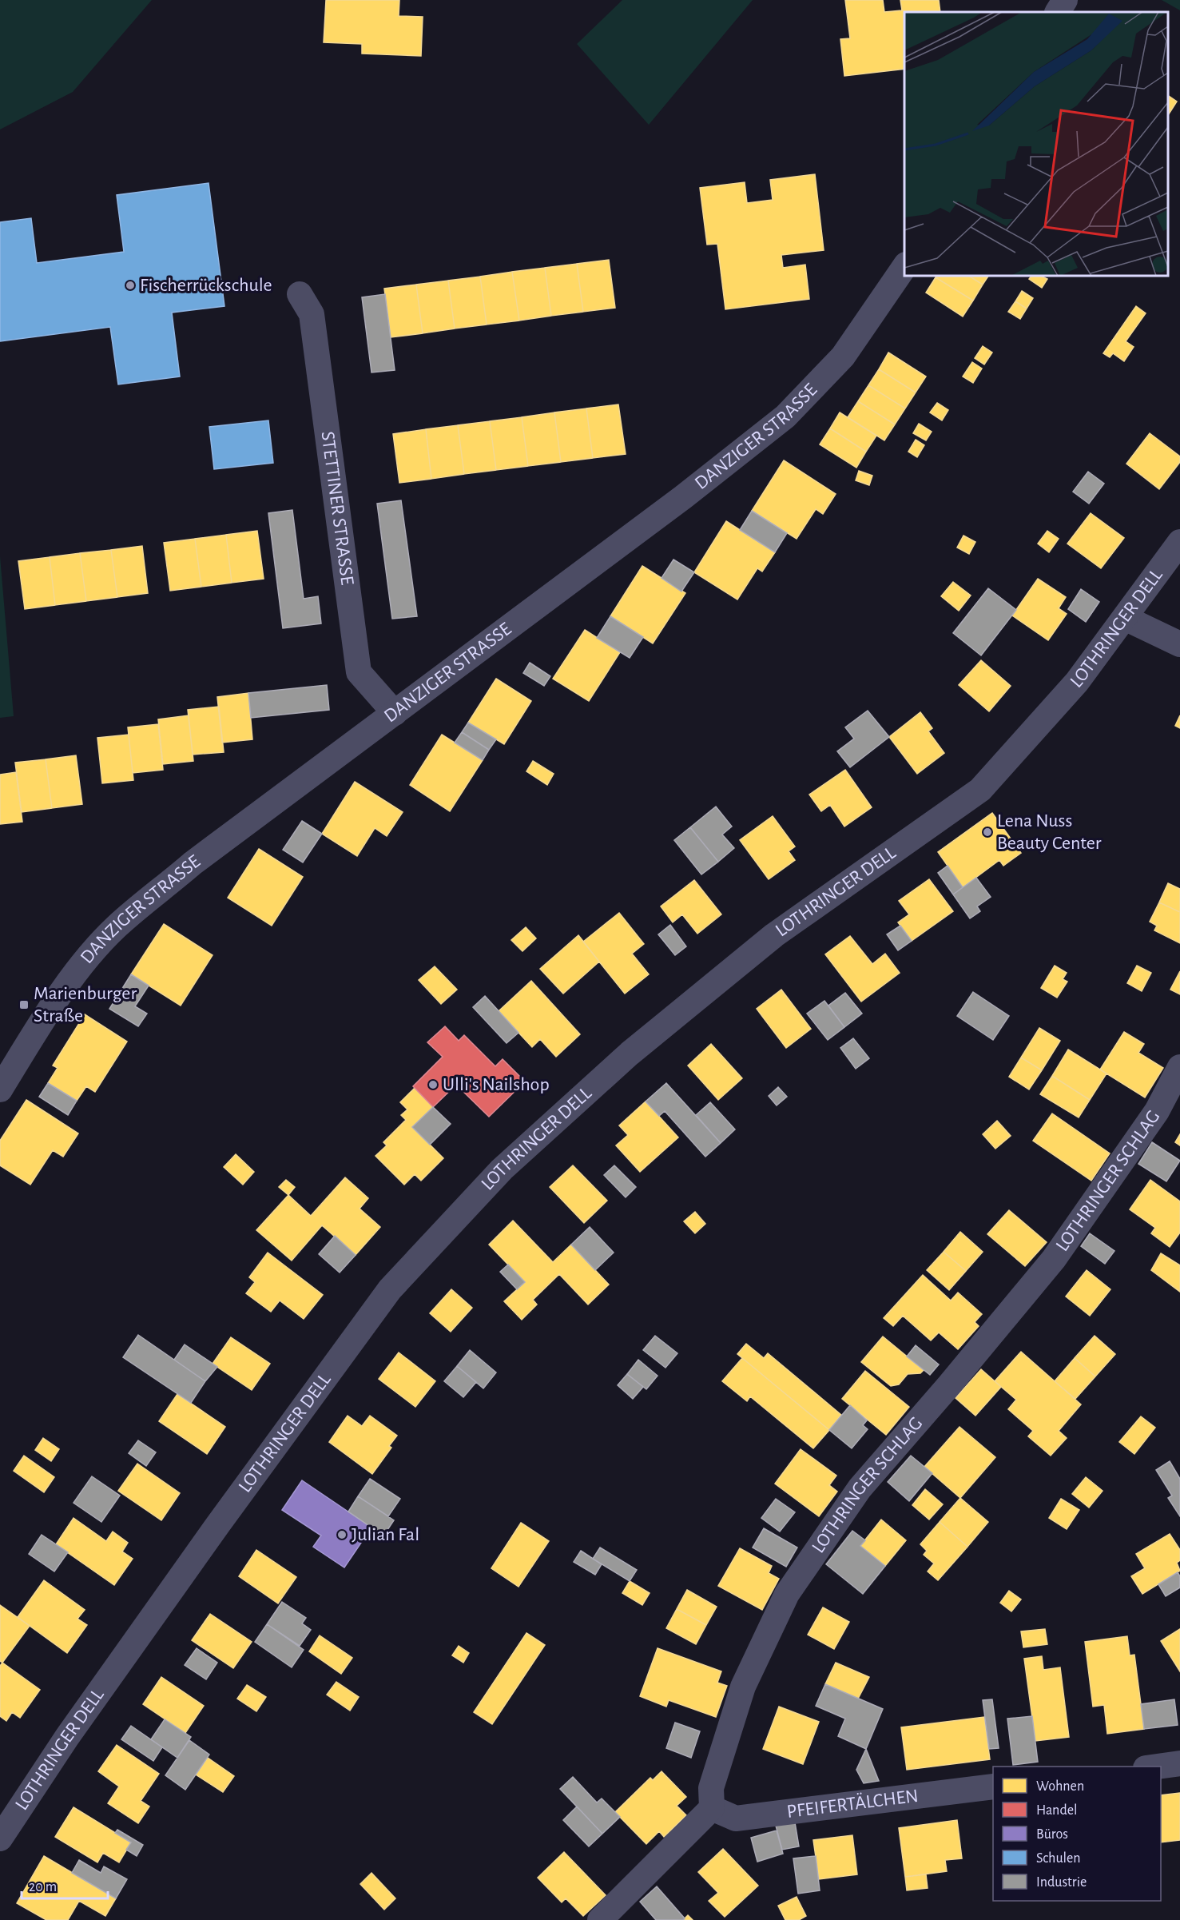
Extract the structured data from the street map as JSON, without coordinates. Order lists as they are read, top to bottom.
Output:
{
  "streets": {
    "street": [
      "DANZIGER STRASSE",
      "STETTINER STRASSE",
      "LOTHRINGER DELL",
      "LOTHRINGER SCHLAG",
      "PFEIFERTÄLCHEN"
    ]
  },
  "crossings": [
    ["DANZIGER STRASSE", "STETTINER STRASSE"],
    ["LOTHRINGER SCHLAG", "PFEIFERTÄLCHEN"]
  ],
  "places": {
    "other": [
      "Fischerrückschule",
      "Lena Nuss Beauty Center",
      "Ulli's Nailshop",
      "Julian Fal"
    ],
    "transit": ["Marienburger Straße"]
  },
  "legend": [
    "Wohnen",
    "Handel",
    "Büros",
    "Schulen",
    "Industrie"
  ],
  "scale_bar": "20 m"
}
